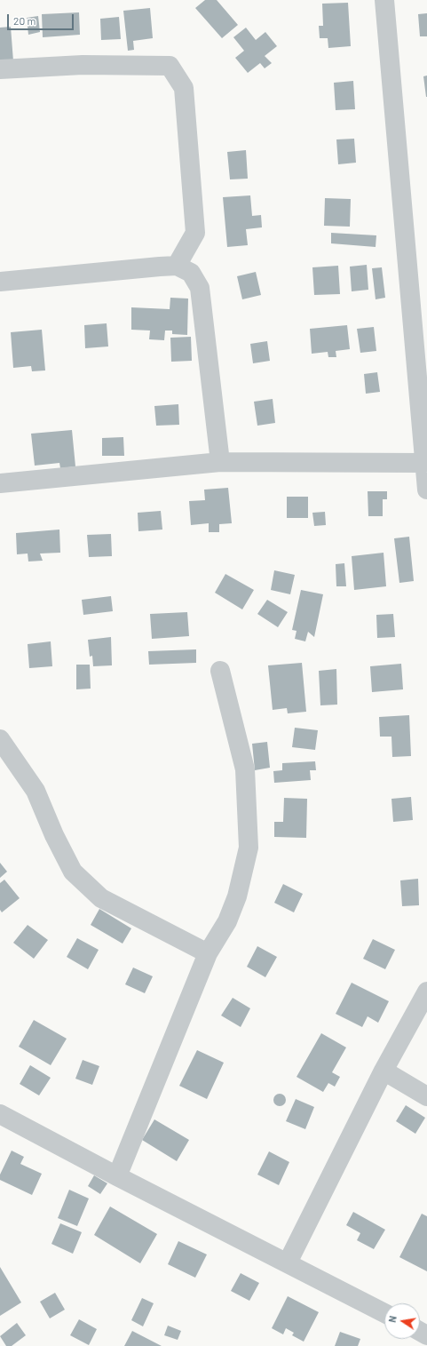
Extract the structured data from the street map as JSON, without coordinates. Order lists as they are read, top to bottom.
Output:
{
  "scale_bar": "20 m",
  "north": "left"
}
